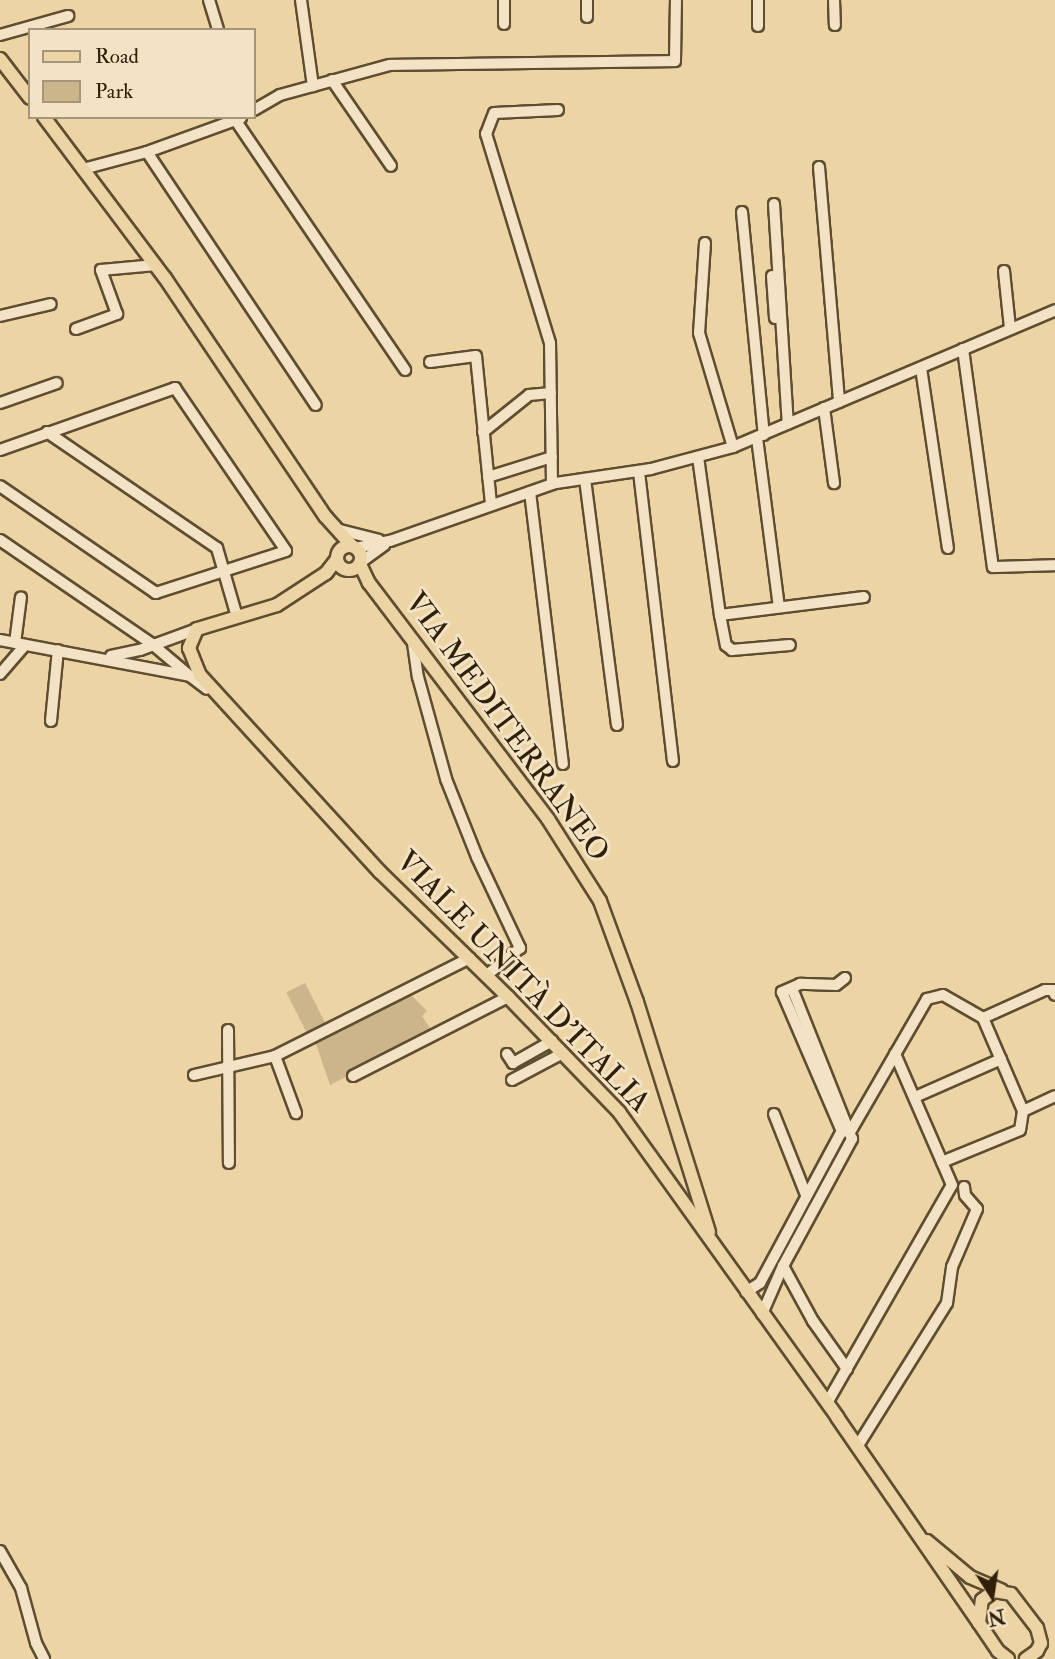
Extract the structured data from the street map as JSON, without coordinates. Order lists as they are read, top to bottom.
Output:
{
  "streets": {
    "main road": ["VIA MEDITERRANEO", "VIALE UNITÀ D'ITALIA"]
  },
  "crossings": [
    ["VIA MEDITERRANEO", "VIALE UNITÀ D'ITALIA"]
  ],
  "legend": ["Road", "Park"],
  "north": "bottom"
}
